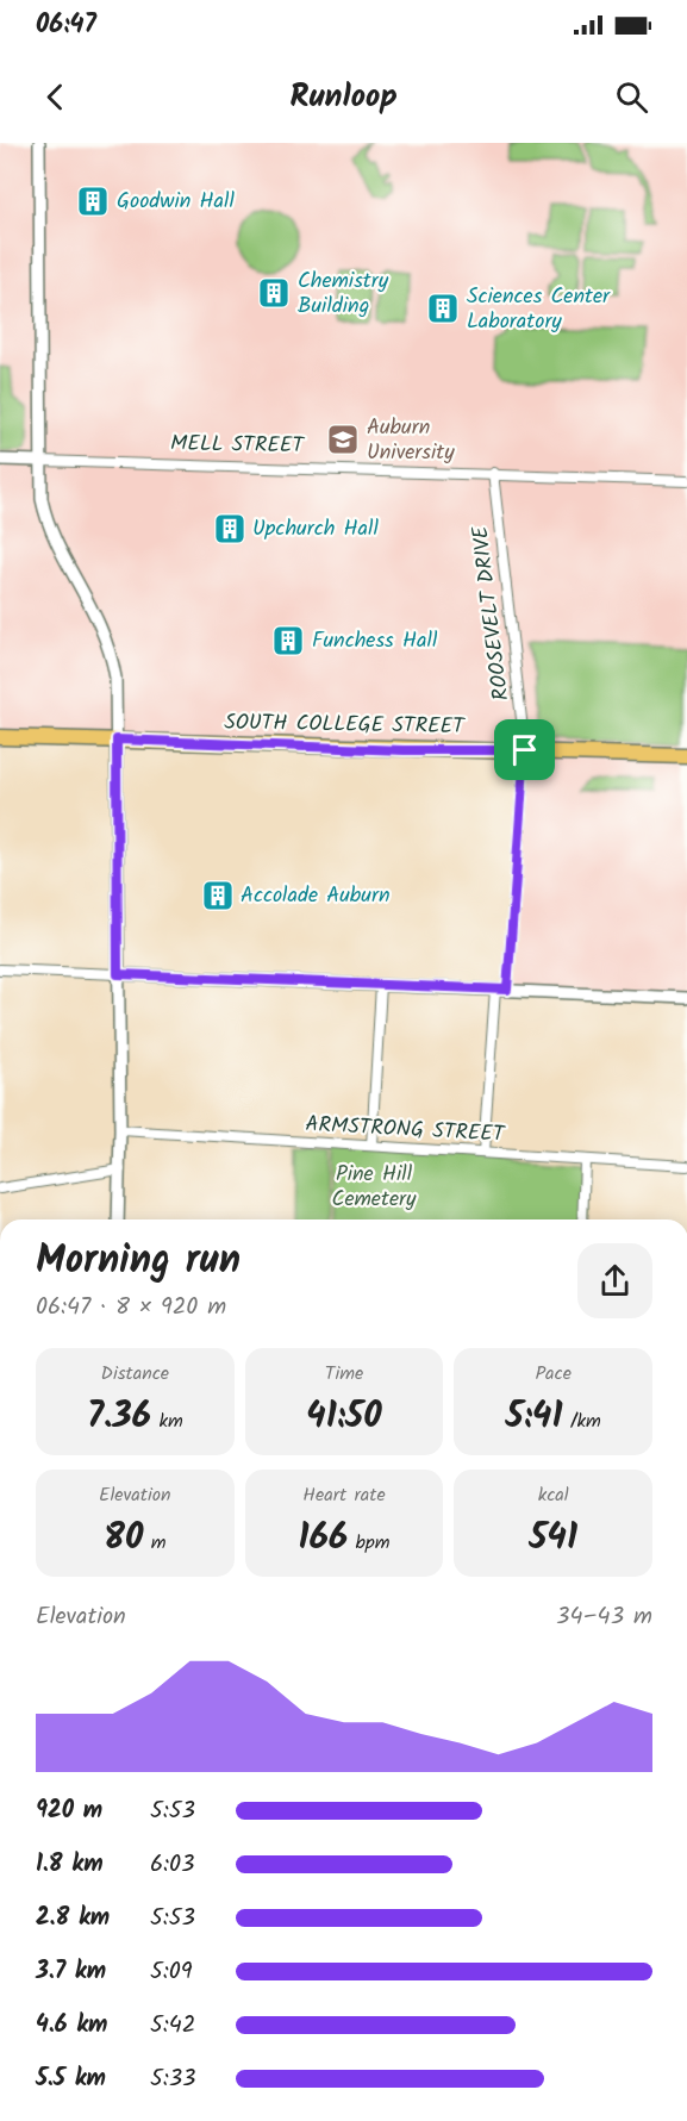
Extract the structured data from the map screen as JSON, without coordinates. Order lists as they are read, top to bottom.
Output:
{
  "streets": {
    "main road": ["SOUTH COLLEGE STREET"],
    "street": ["MELL STREET", "ROOSEVELT DRIVE", "ARMSTRONG STREET"]
  },
  "crossings": [
    ["MELL STREET", "ROOSEVELT DRIVE"],
    ["ROOSEVELT DRIVE", "SOUTH COLLEGE STREET"],
    ["ROOSEVELT DRIVE", "ARMSTRONG STREET"]
  ],
  "parks": ["Pine Hill Cemetery"],
  "places": {
    "building": [
      "Goodwin Hall",
      "Chemistry Building",
      "Sciences Center Laboratory",
      "Upchurch Hall",
      "Funchess Hall",
      "Accolade Auburn"
    ],
    "school or university": ["Auburn University"]
  },
  "page": {
    "status": "06:47",
    "header": "Runloop",
    "heading": ["Morning run", "06:47 · 8 × 920 m"],
    "stats": [
      ["Distance", "7.36 km"],
      ["Time", "41:50"],
      ["Pace", "5:41 /km"],
      ["Elevation", "80 m"],
      ["Heart rate", "166 bpm"],
      ["kcal", "541"]
    ],
    "chart": ["Elevation", "34–43 m"],
    "list": [
      {
        "name": "920 m",
        "note": "5:53"
      },
      {
        "name": "1.8 km",
        "note": "6:03"
      },
      {
        "name": "2.8 km",
        "note": "5:53"
      },
      {
        "name": "3.7 km",
        "note": "5:09"
      },
      {
        "name": "4.6 km",
        "note": "5:42"
      },
      {
        "name": "5.5 km",
        "note": "5:33"
      }
    ]
  }
}
